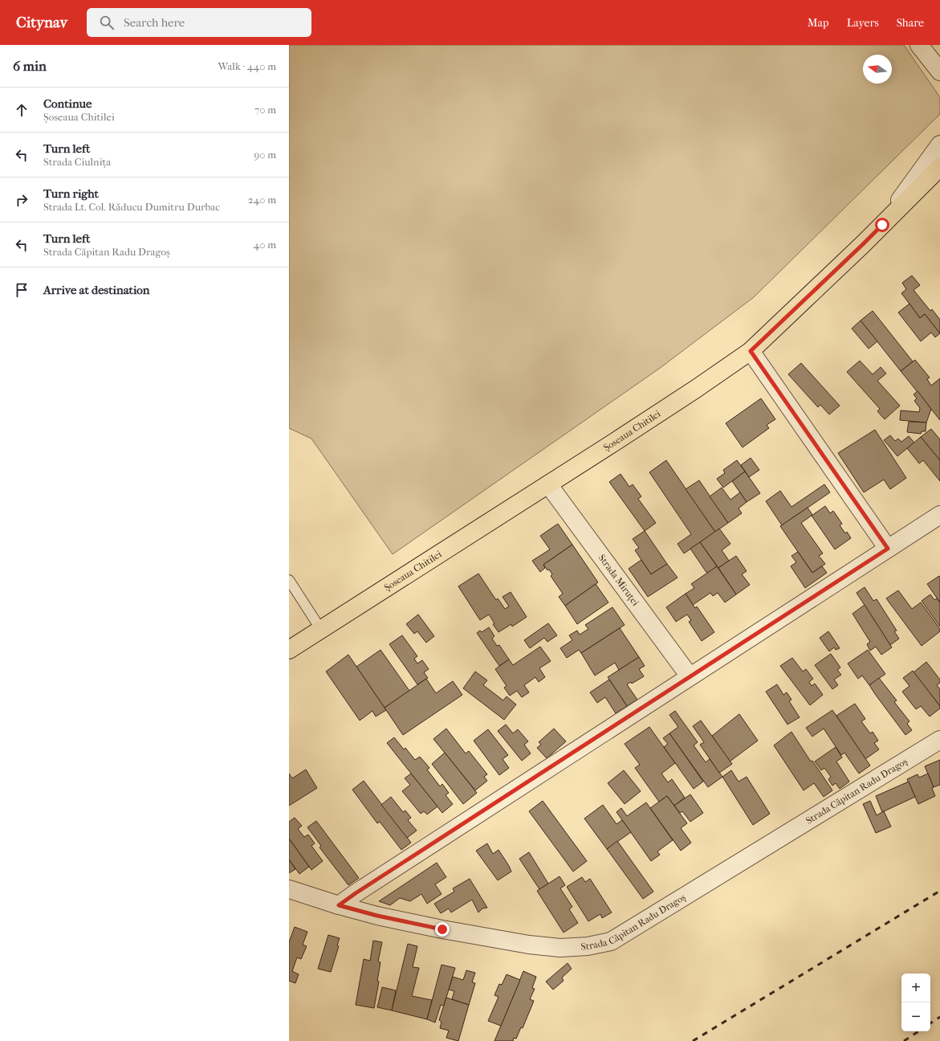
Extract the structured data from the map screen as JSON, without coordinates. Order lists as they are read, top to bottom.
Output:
{
  "streets": {
    "main road": ["Șoseaua Chitilei"],
    "street": ["Strada Miruței", "Strada Căpitan Radu Dragoș"]
  },
  "crossings": [
    ["Șoseaua Chitilei", "Strada Miruței"]
  ],
  "north": "left",
  "page": {
    "header": "Citynav",
    "search": "Search here",
    "nav": ["Map", "Layers", "Share"],
    "heading": ["6 min", "Walk · 440 m"],
    "list": [
      ["Continue", "Șoseaua Chitilei", "70 m"],
      ["Turn left", "Strada Ciulnița", "90 m"],
      ["Turn right", "Strada Lt. Col. Răducu Dumitru Durbac", "240 m"],
      ["Turn left", "Strada Căpitan Radu Dragoș", "40 m"],
      "Arrive at destination"
    ],
    "map_buttons": ["+", "−"]
  }
}
